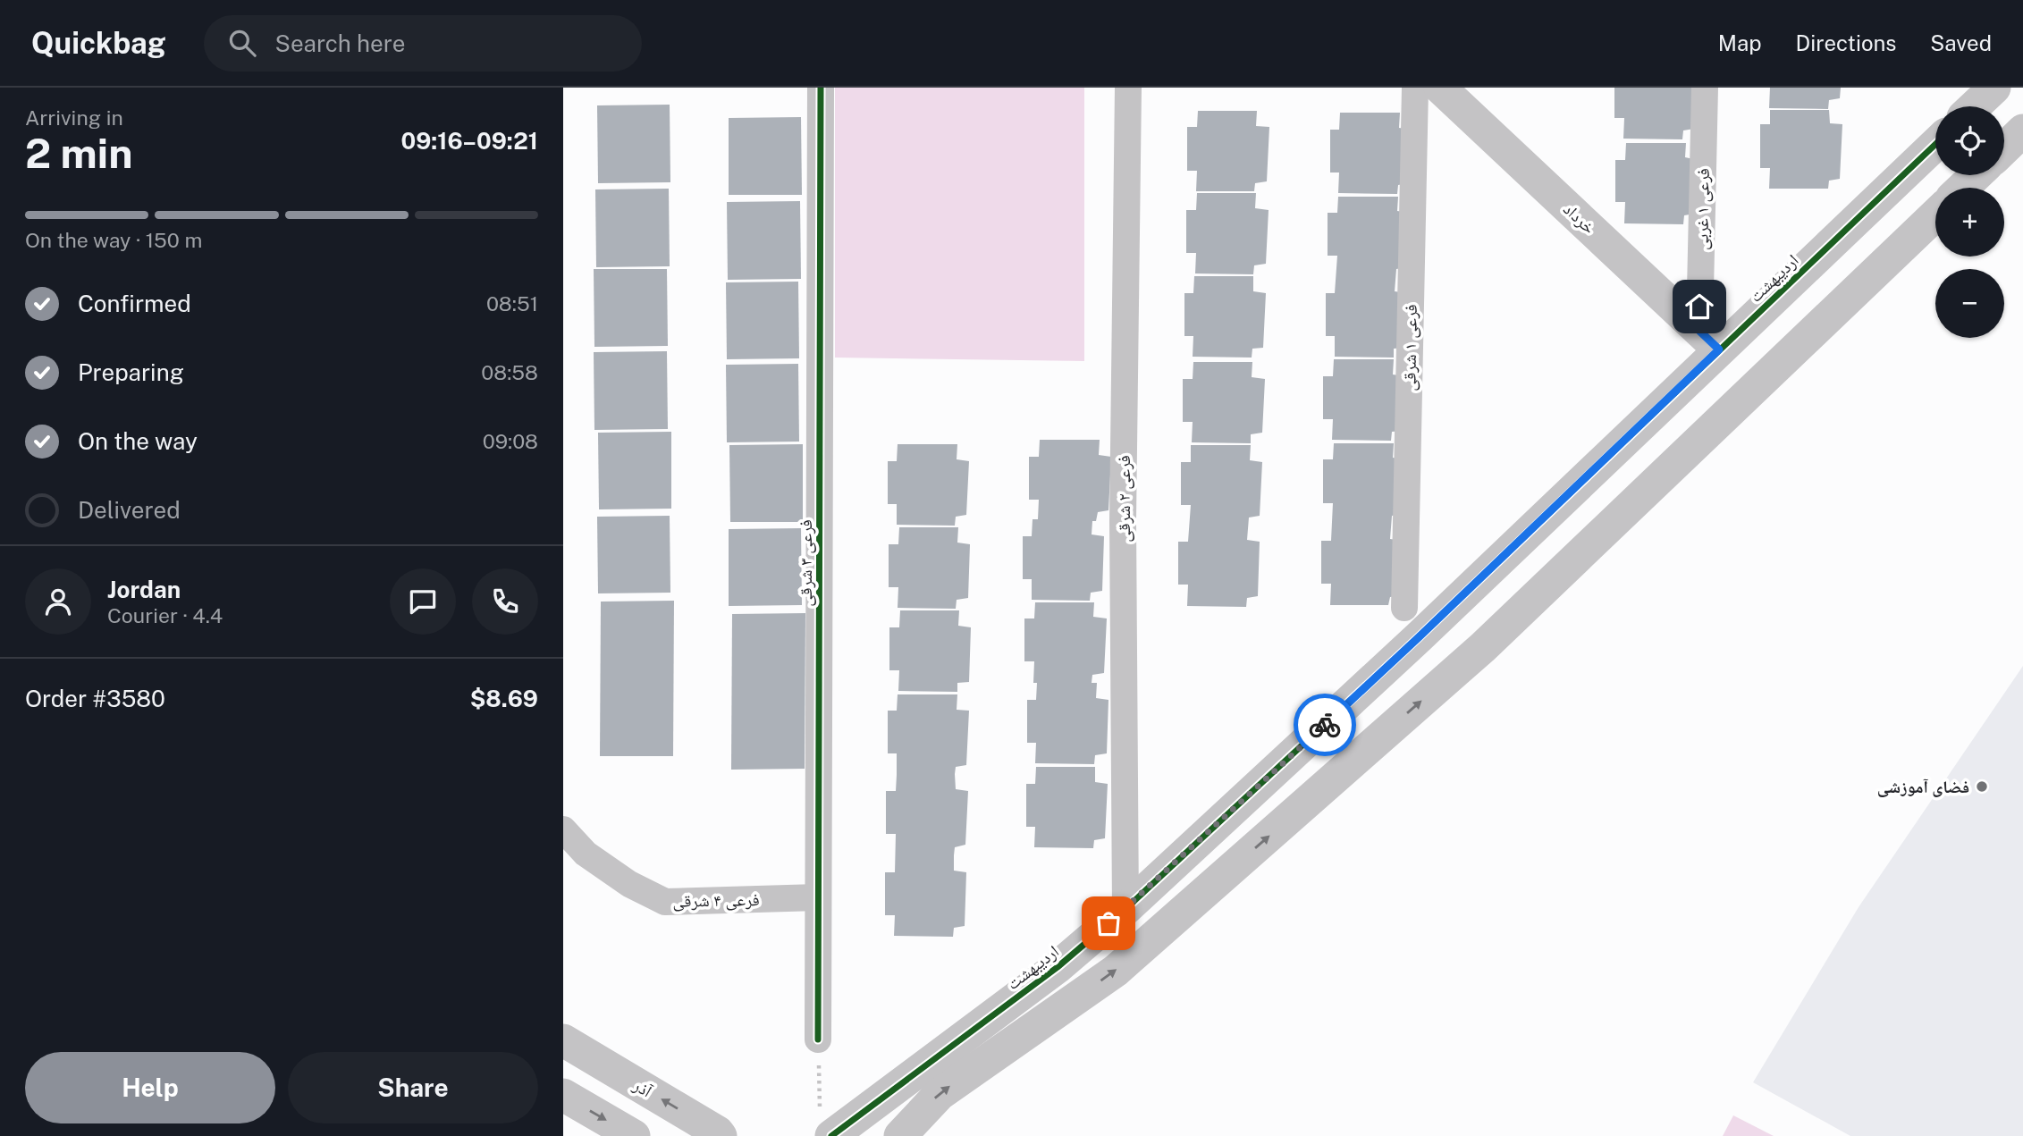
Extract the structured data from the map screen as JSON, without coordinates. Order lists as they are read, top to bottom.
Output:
{
  "streets": {
    "street": [
      "فرعی ۱ غربی",
      "خرداد",
      "اردیبهشت",
      "فرعی ۱ شرقی",
      "فرعی ۲ شرقی",
      "فرعی ۳ شرقی",
      "فرعی ۴ شرقی",
      "آذر"
    ]
  },
  "crossings": [
    ["فرعی ۱ غربی", "خرداد"],
    ["فرعی ۱ غربی", "اردیبهشت"],
    ["خرداد", "اردیبهشت"],
    ["اردیبهشت", "فرعی ۲ شرقی"],
    ["فرعی ۳ شرقی", "فرعی ۴ شرقی"]
  ],
  "places": ["فضای آموزشی"],
  "page": {
    "header": "Quickbag",
    "search": "Search here",
    "nav": ["Map", "Directions", "Saved"],
    "heading": ["2 min", "Arriving in", "09:16–09:21"],
    "panel": [
      "Jordan",
      "Courier · 4.4",
      "Order #3580",
      "$8.69"
    ],
    "map_buttons": ["+", "−"],
    "bar": "On the way · 150 m",
    "list": [
      ["Confirmed", "08:51"],
      ["Preparing", "08:58"],
      ["On the way", "09:08"],
      "Delivered"
    ],
    "buttons": ["Help", "Share"]
  }
}
